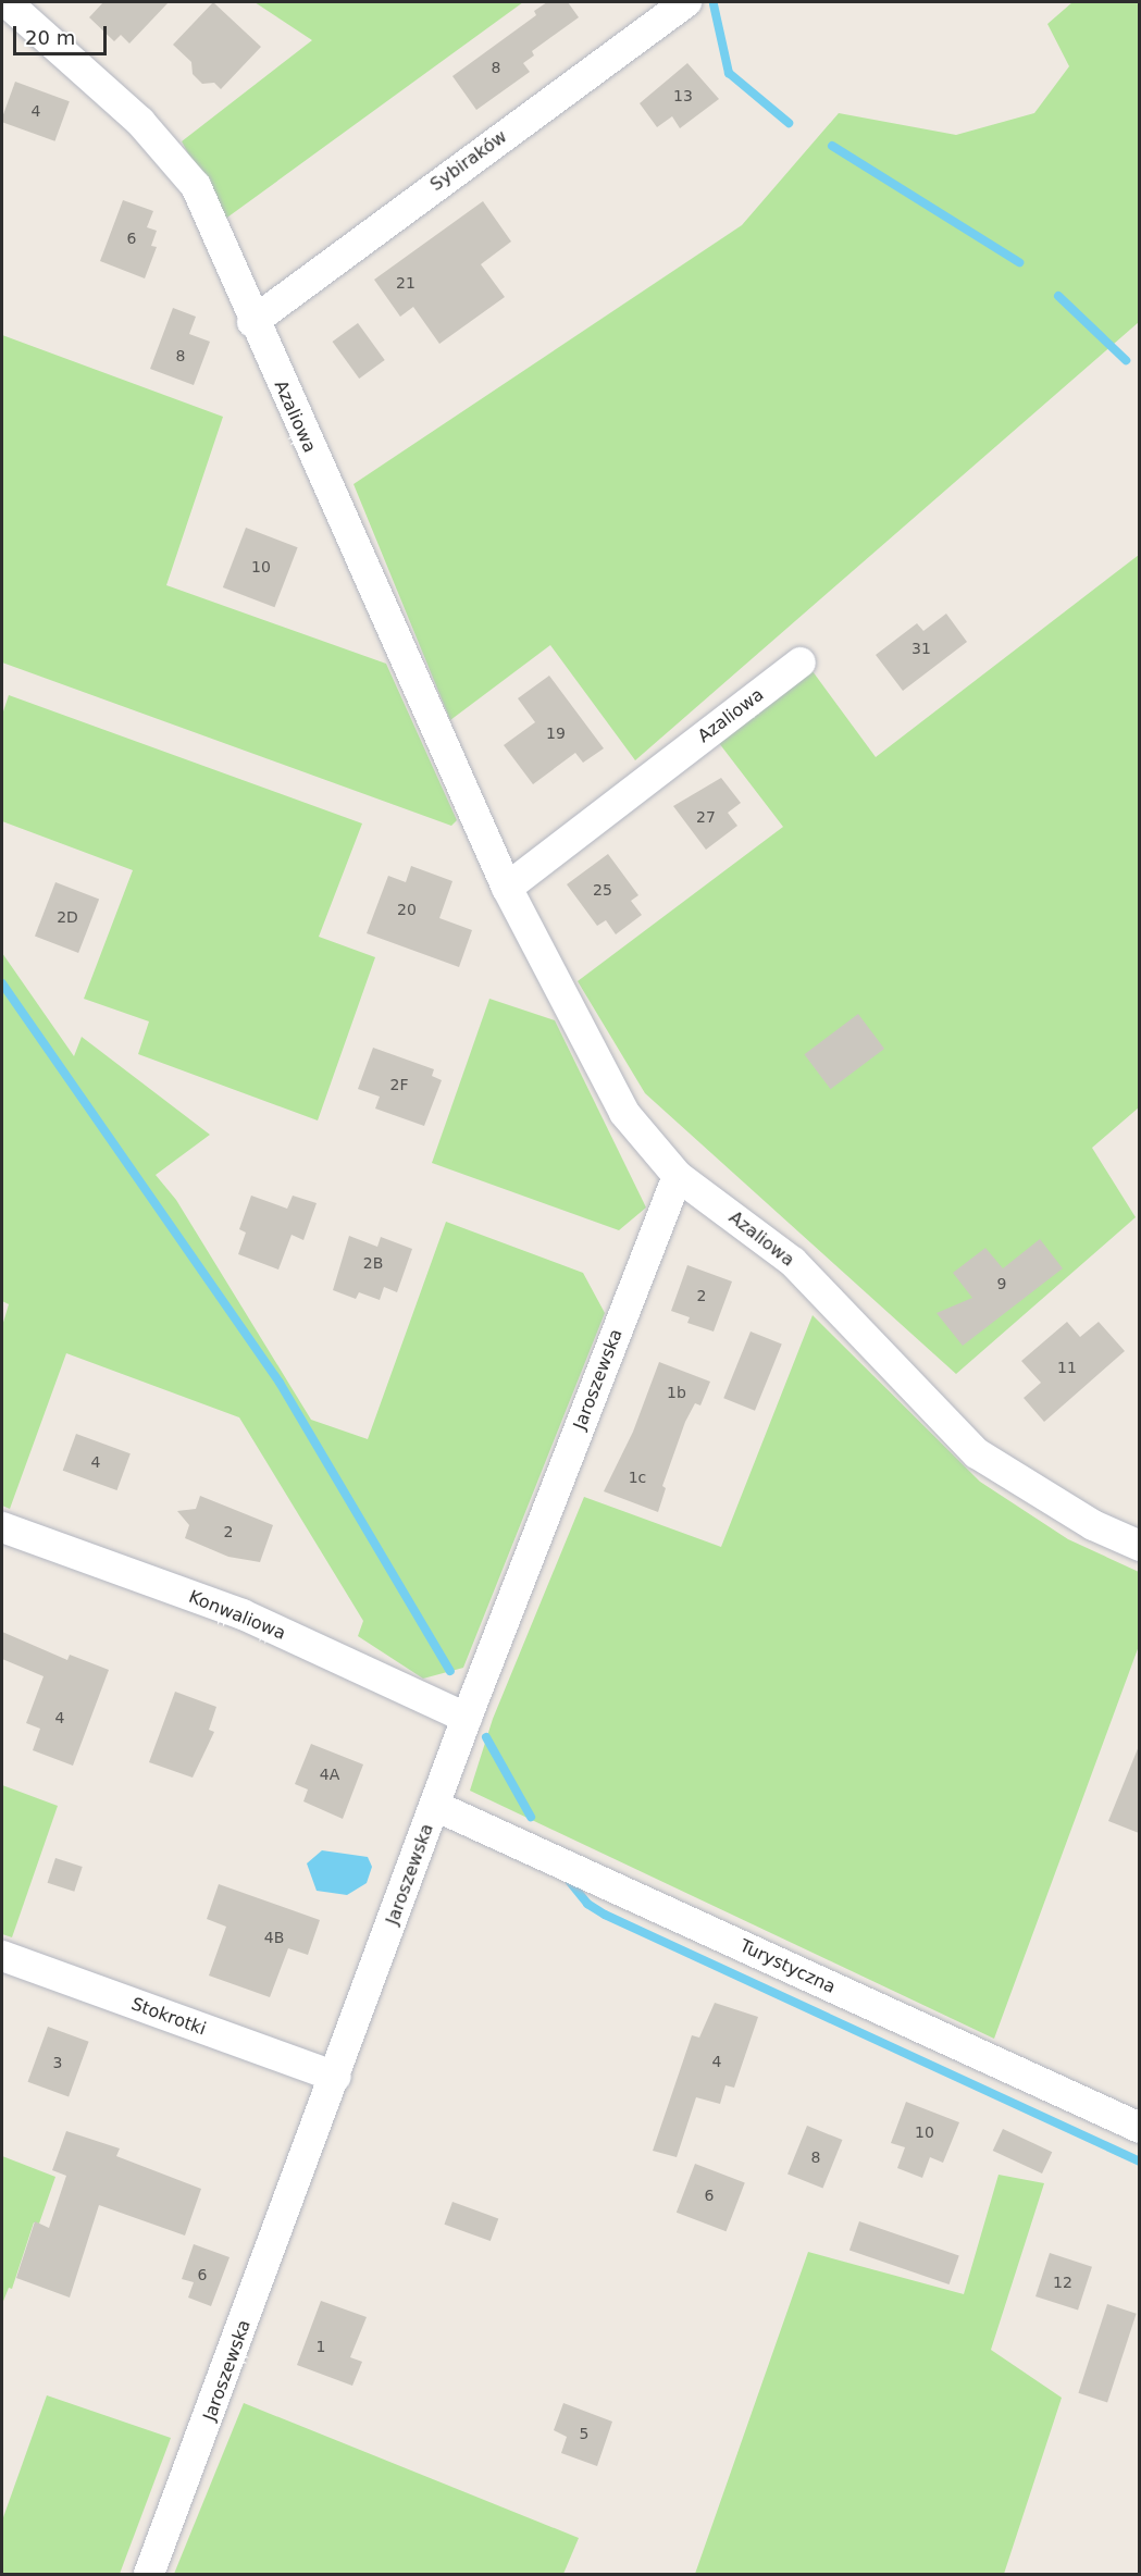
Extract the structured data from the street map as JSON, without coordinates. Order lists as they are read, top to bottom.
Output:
{
  "streets": {
    "street": [
      "Sybiraków",
      "Azaliowa",
      "Jaroszewska",
      "Konwaliowa",
      "Turystyczna",
      "Stokrotki"
    ]
  },
  "crossings": [
    ["Sybiraków", "Azaliowa"],
    ["Azaliowa", "Jaroszewska"],
    ["Jaroszewska", "Konwaliowa"],
    ["Jaroszewska", "Turystyczna"],
    ["Jaroszewska", "Stokrotki"]
  ],
  "house_numbers": [
    "8",
    "13",
    "4",
    "6",
    "21",
    "8",
    "10",
    "31",
    "19",
    "27",
    "25",
    "20",
    "2D",
    "2F",
    "2B",
    "9",
    "2",
    "11",
    "1b",
    "4",
    "1c",
    "2",
    "4",
    "4A",
    "4B",
    "4",
    "3",
    "10",
    "8",
    "6",
    "6",
    "12",
    "1",
    "5"
  ],
  "scale_bar": "20 m"
}
